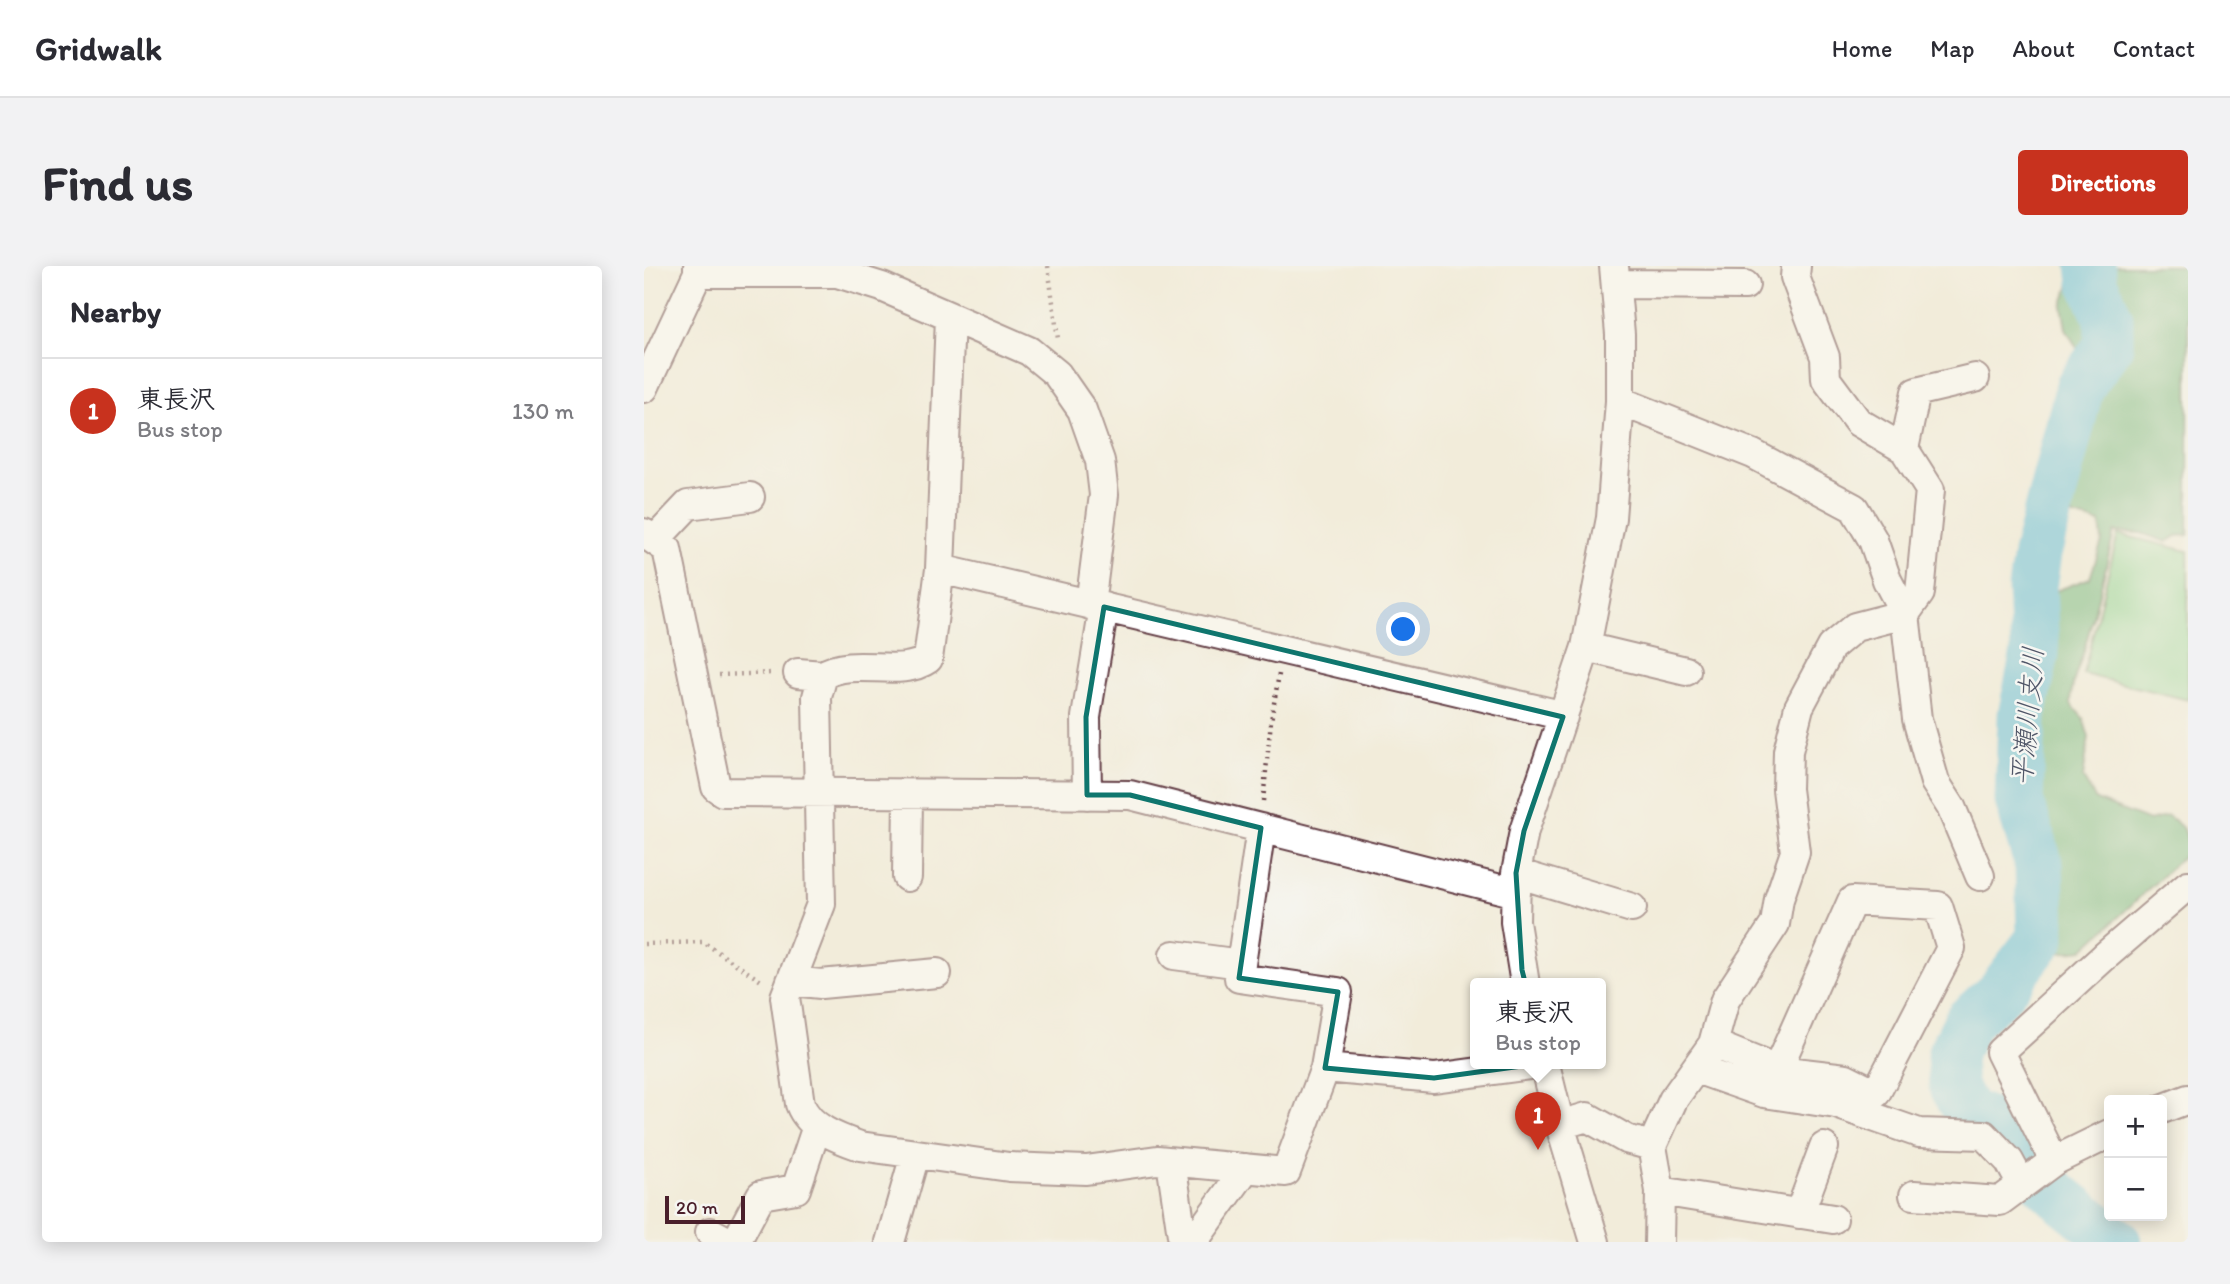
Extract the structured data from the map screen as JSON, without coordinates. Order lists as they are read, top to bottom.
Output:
{
  "water": ["平瀬川支川"],
  "scale_bar": "20 m",
  "page": {
    "header": "Gridwalk",
    "nav": [
      "Home",
      "Map",
      "About",
      "Contact"
    ],
    "buttons": "Directions",
    "title": "Find us",
    "heading": "Nearby",
    "list": [
      {
        "mark": "1",
        "name": "東長沢",
        "note": "Bus stop",
        "value": "130 m"
      }
    ],
    "popup": ["東長沢", "Bus stop"],
    "pins": "1",
    "map_buttons": ["+", "−"],
    "scale": "20 m"
  }
}
